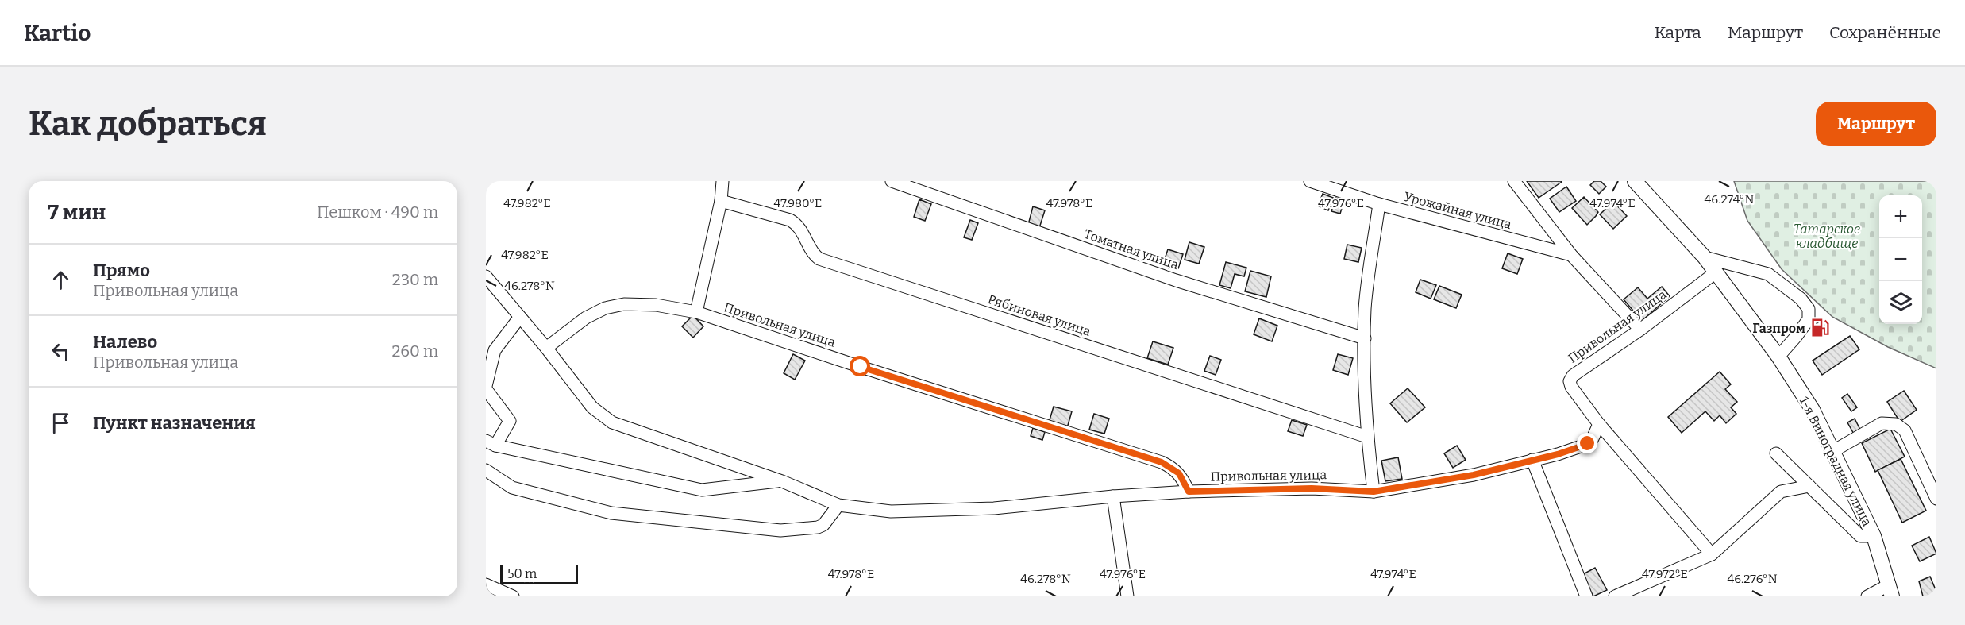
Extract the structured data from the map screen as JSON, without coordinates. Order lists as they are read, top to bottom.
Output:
{
  "streets": {
    "main road": ["1-я Виноградная улица"],
    "street": [
      "Урожайная улица",
      "Томатная улица",
      "Рябиновая улица",
      "Привольная улица"
    ]
  },
  "crossings": [
    ["Привольная улица", "1-я Виноградная улица"]
  ],
  "parks": ["Татарское кладбище"],
  "places": {
    "fuel station": ["Газпром"]
  },
  "scale_bar": "50 m",
  "page": {
    "header": "Kartio",
    "nav": ["Карта", "Маршрут", "Сохранённые"],
    "buttons": "Маршрут",
    "title": "Как добраться",
    "heading": ["7 мин", "Пешком · 490 m"],
    "map_buttons": ["+", "−"],
    "list": [
      ["Прямо", "Привольная улица", "230 m"],
      ["Налево", "Привольная улица", "260 m"],
      "Пункт назначения"
    ],
    "scale": "50 m"
  },
  "coordinates": [
    "46.274°N",
    "47.982°E",
    "47.980°E",
    "47.978°E",
    "47.976°E",
    "47.974°E",
    "46.278°N",
    "47.972°E",
    "46.276°N"
  ]
}
